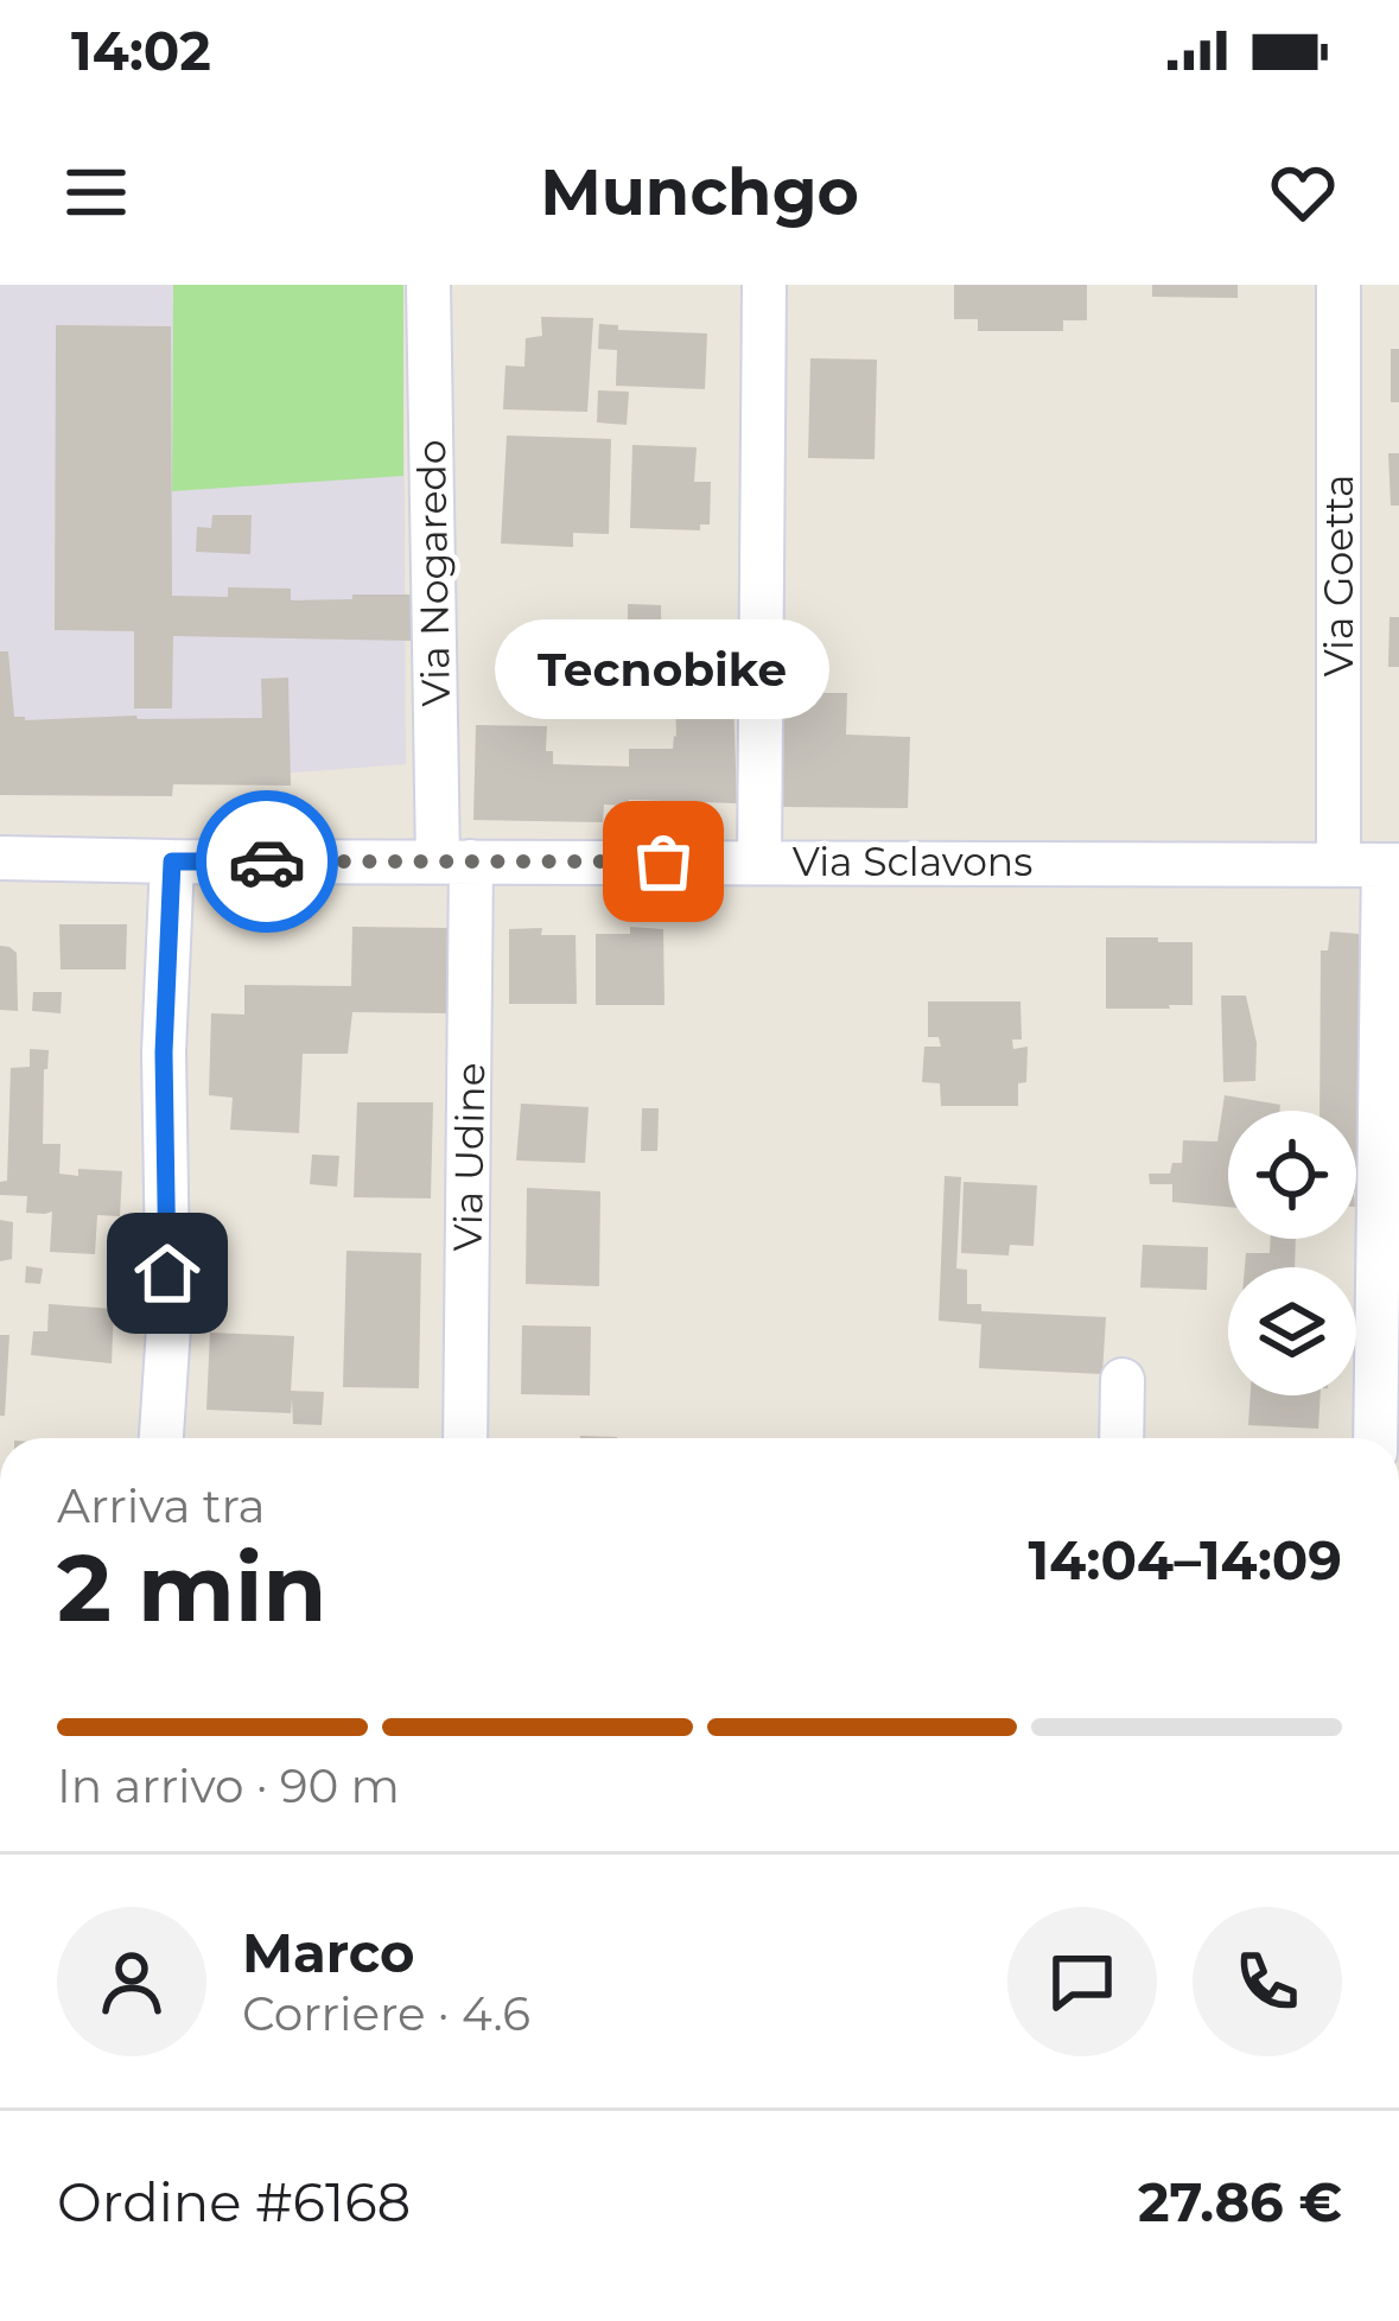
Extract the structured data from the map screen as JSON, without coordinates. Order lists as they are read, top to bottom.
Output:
{
  "streets": {
    "street": [
      "Via Nogaredo",
      "Via Goetta",
      "Via Sclavons",
      "Via Udine"
    ]
  },
  "crossings": [
    ["Via Nogaredo", "Via Sclavons"],
    ["Via Nogaredo", "Via Udine"],
    ["Via Goetta", "Via Sclavons"],
    ["Via Sclavons", "Via Udine"]
  ],
  "places": ["Tecnobike"],
  "page": {
    "status": "14:02",
    "header": "Munchgo",
    "bubble": "Tecnobike",
    "heading": ["2 min", "Arriva tra", "14:04–14:09"],
    "panel": [
      "Marco",
      "Corriere · 4.6",
      "Ordine #6168",
      "27.86 €"
    ],
    "bar": "In arrivo · 90 m"
  }
}
